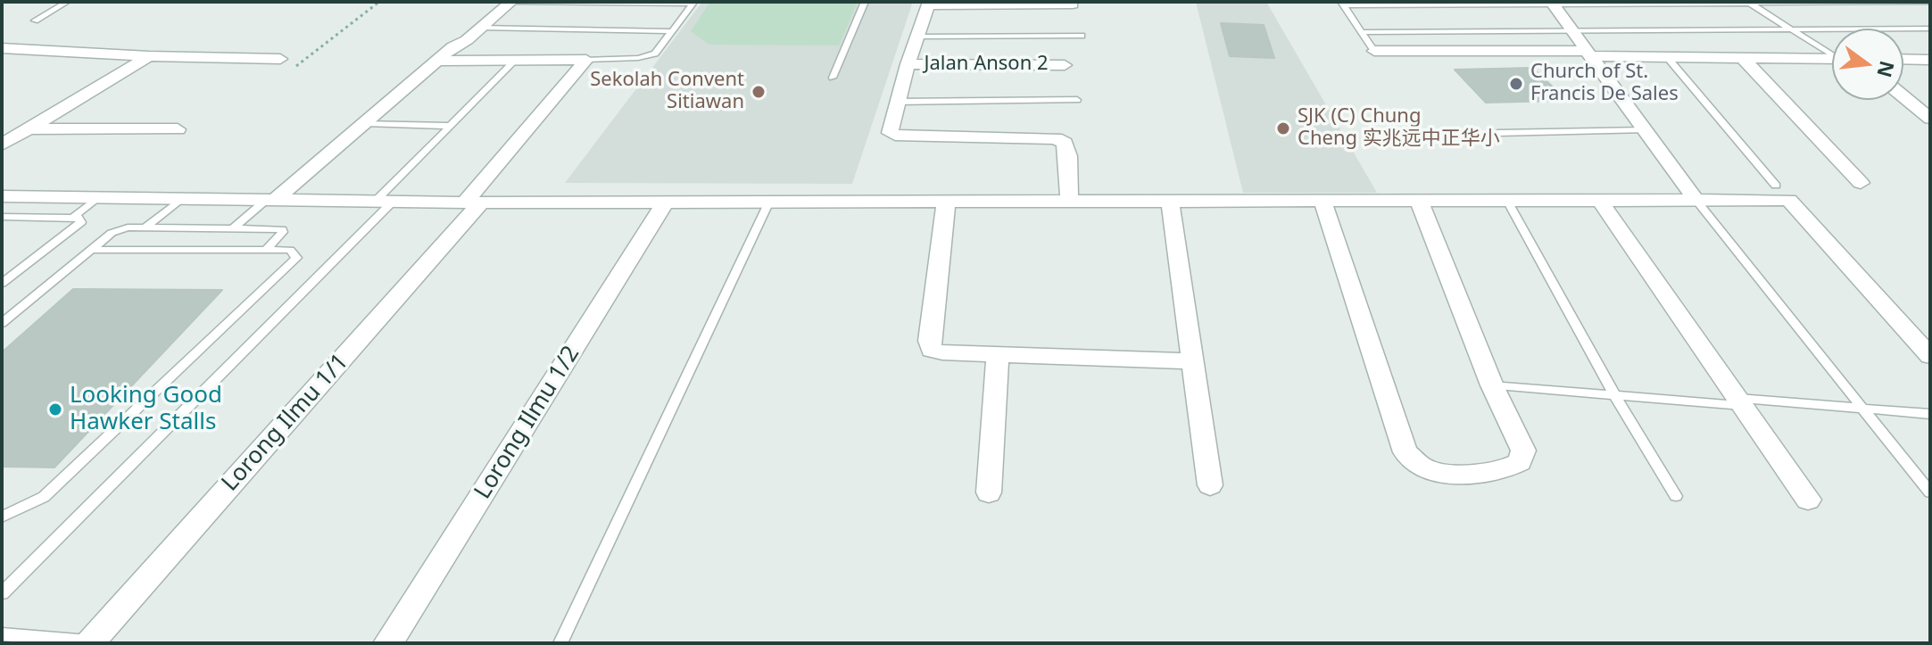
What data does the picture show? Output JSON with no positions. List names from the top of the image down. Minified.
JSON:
{"streets":{"street":["Jalan Anson 2","Lorong Ilmu 1/1","Lorong Ilmu 1/2"]},"places":["Church of St. Francis De Sales","Sekolah Convent Sitiawan","SJK (C) Chung Cheng 实兆远中正华小","Looking Good Hawker Stalls"],"north":"right"}
